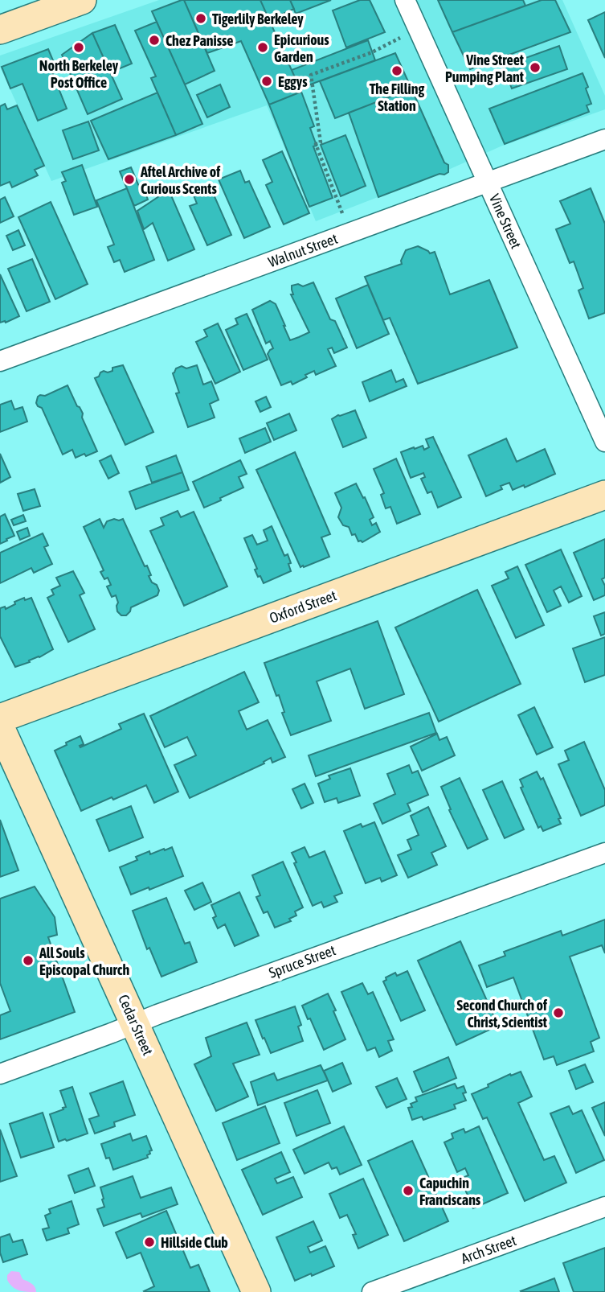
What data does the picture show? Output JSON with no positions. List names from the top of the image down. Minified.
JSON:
{"streets":{"street":["Vine Street","Walnut Street","Oxford Street","Spruce Street","Cedar Street","Arch Street"]},"crossings":[["Vine Street","Walnut Street"],["Spruce Street","Cedar Street"]],"places":["Tigerlily Berkeley","Chez Panisse","North Berkeley Post Office","Epicurious Garden","Vine Street Pumping Plant","The Filling Station","Eggys","Aftel Archive of Curious Scents","All Souls Episcopal Church","Second Church of Christ, Scientist","Capuchin Franciscans","Hillside Club"]}
